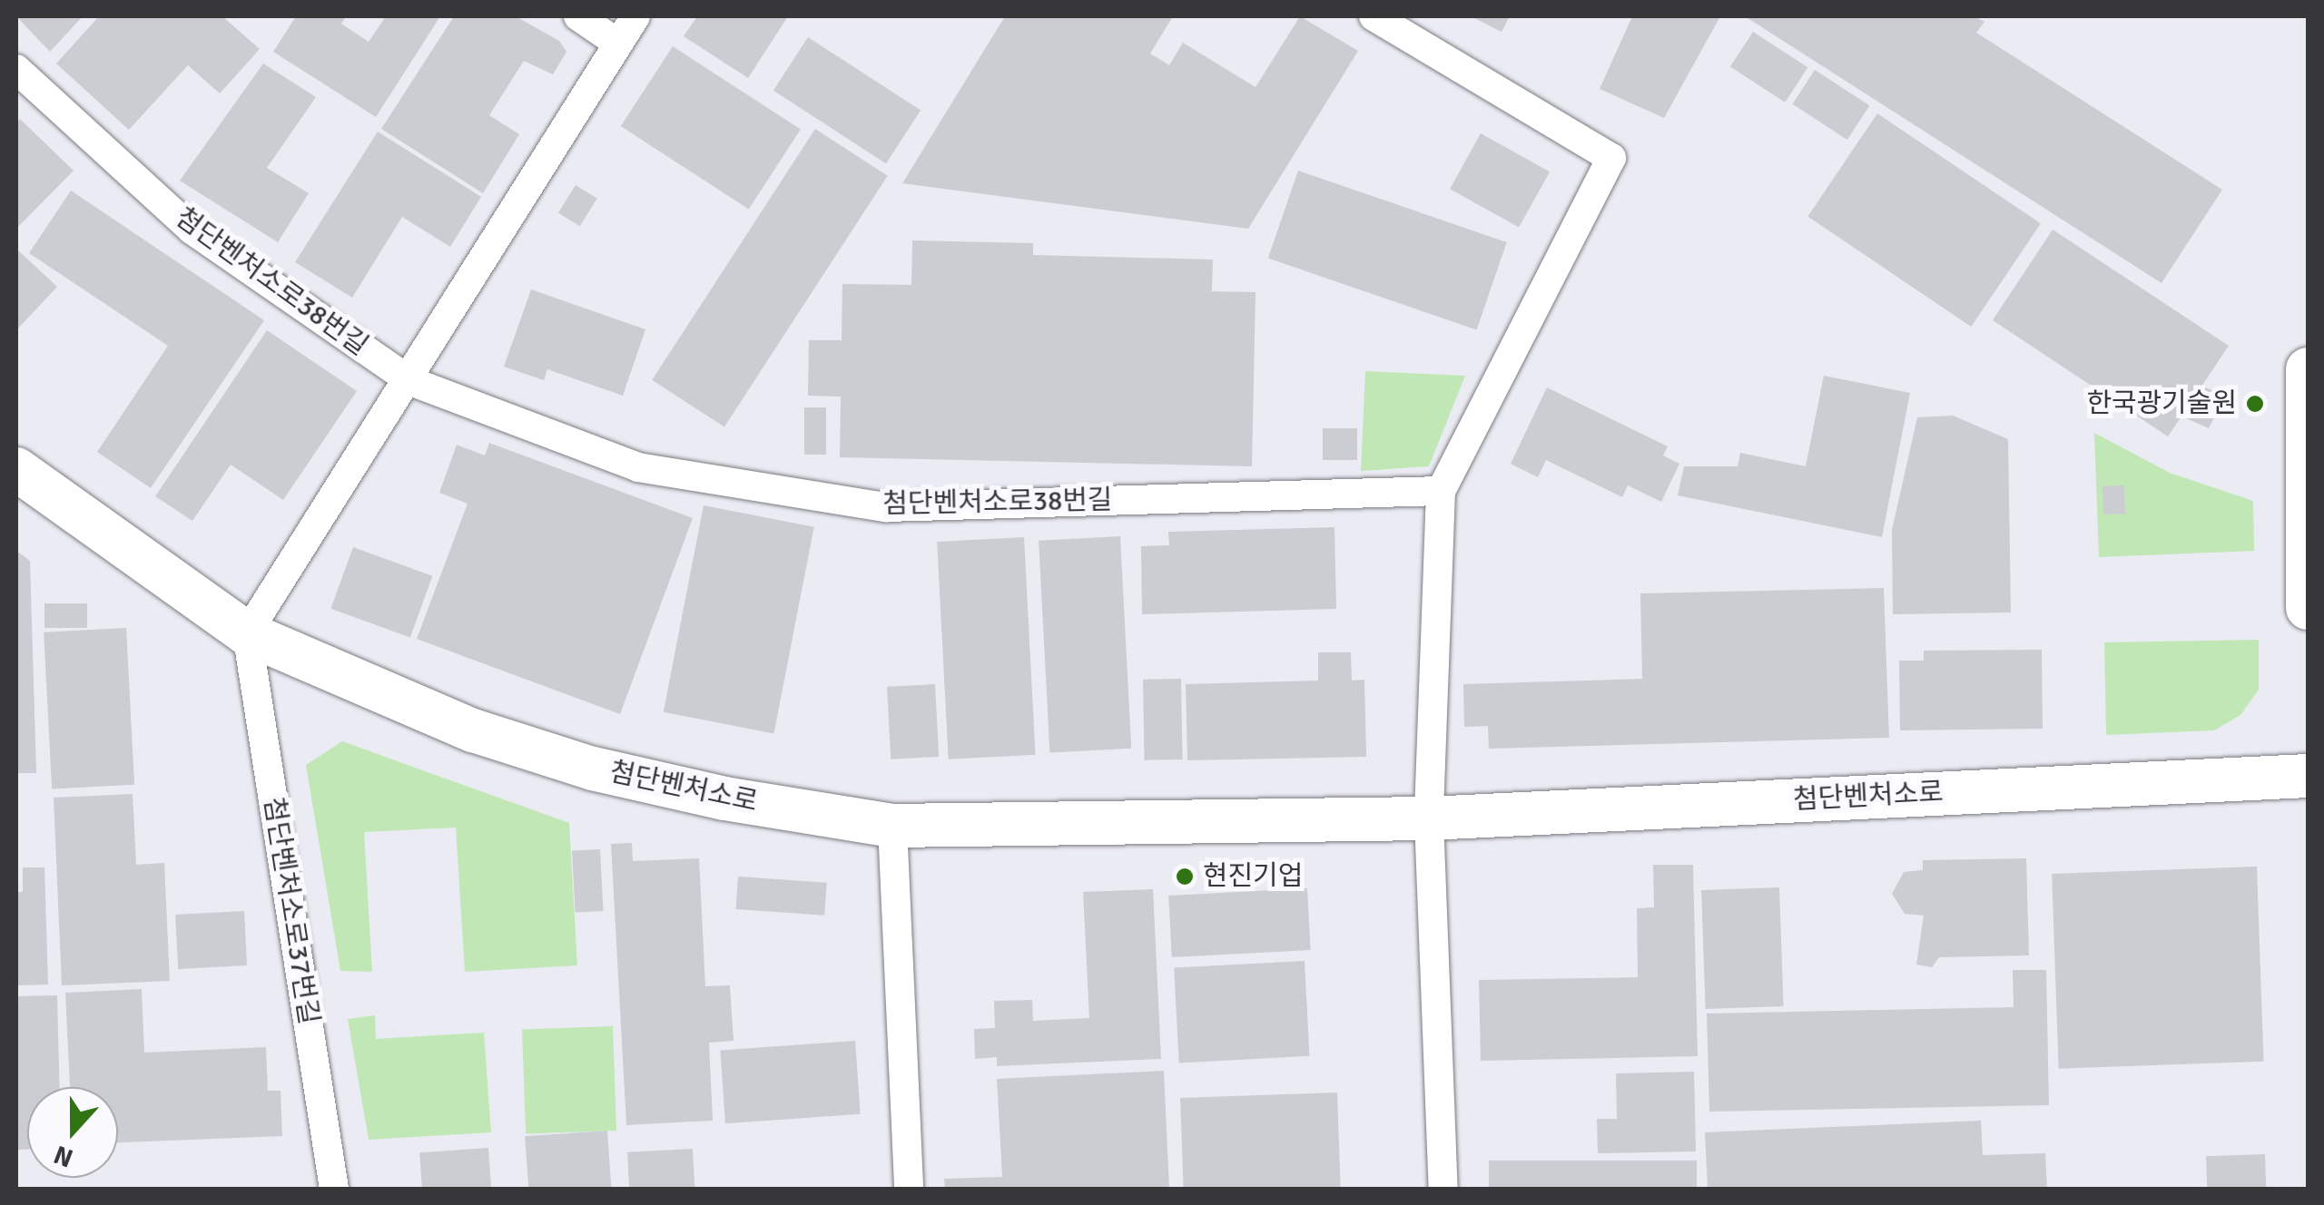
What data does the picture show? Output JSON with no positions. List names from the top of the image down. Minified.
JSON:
{"streets":{"street":["첨단벤처소로38번길","첨단벤처소로","첨단벤처소로37번길"]},"crossings":[["첨단벤처소로","첨단벤처소로37번길"]],"places":["한국광기술원","현진기업"],"north":"bottom"}
